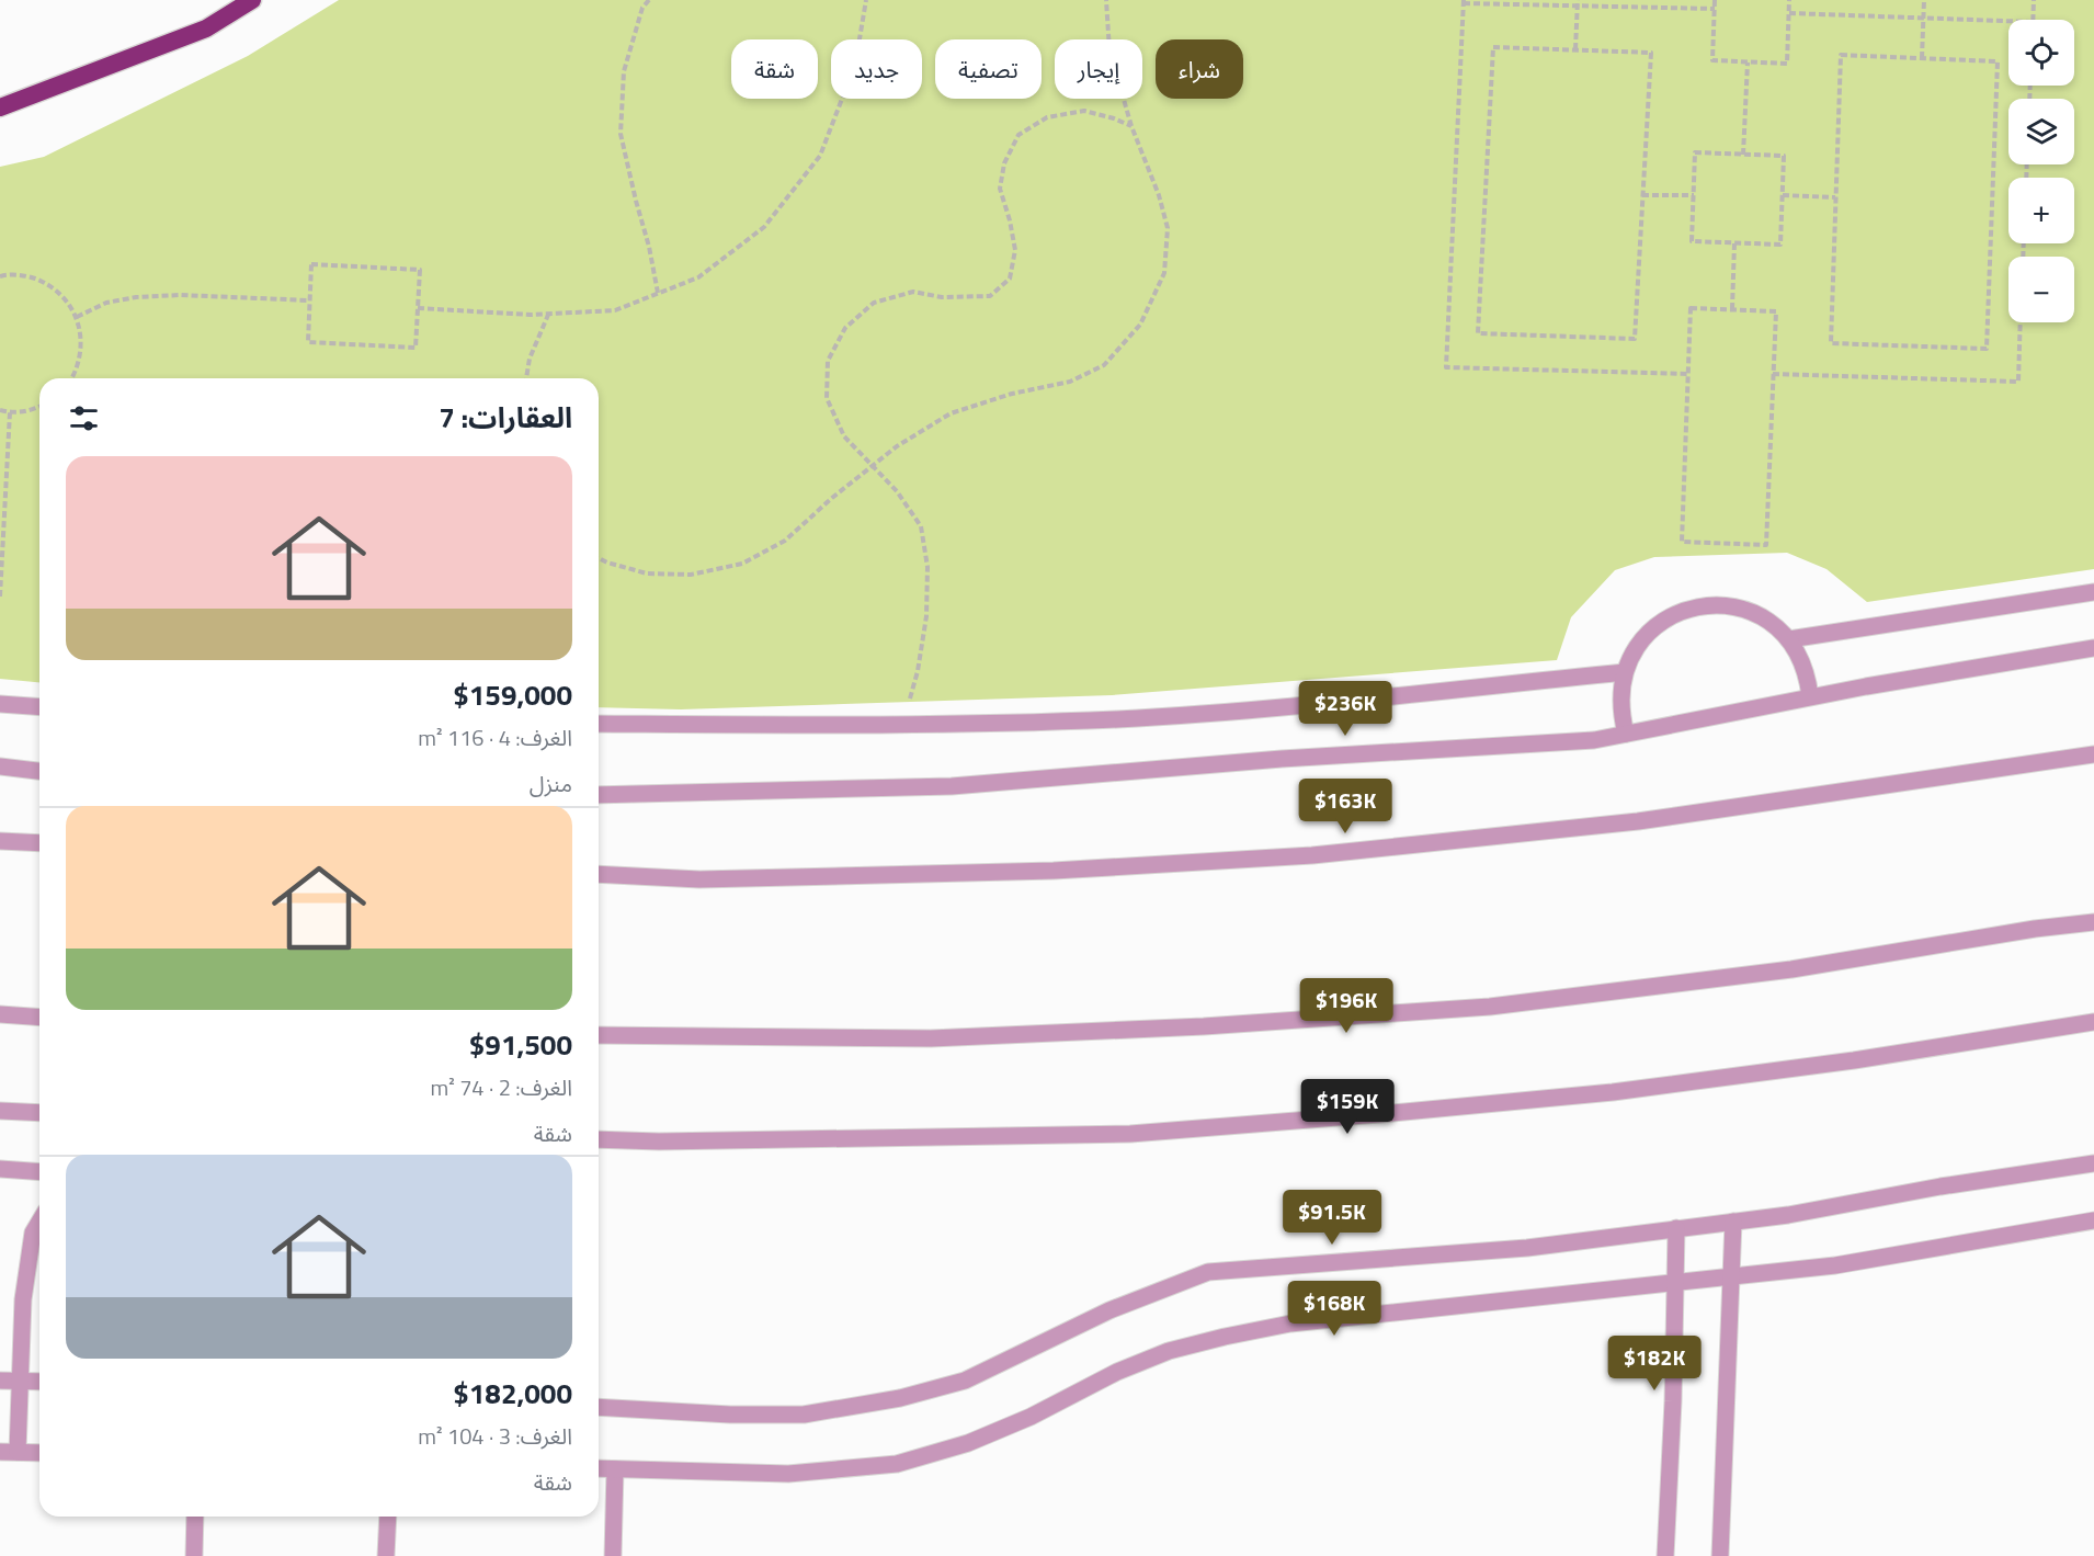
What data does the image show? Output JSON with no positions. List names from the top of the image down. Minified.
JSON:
{"page":{"map_buttons":["+","−"],"chip":["شراء","إيجار","تصفية","جديد","شقة"],"heading":"العقارات: 7","list":[{"name":"$159,000","note":"الغرف: 4 · 116 m² · منزل"},{"name":"$91,500","note":"الغرف: 2 · 74 m² · شقة"},{"name":"$182,000","note":"الغرف: 3 · 104 m² · شقة"}],"price":["$236K","$163K","$196K","$159K","$91.5K","$168K","$182K"]}}
